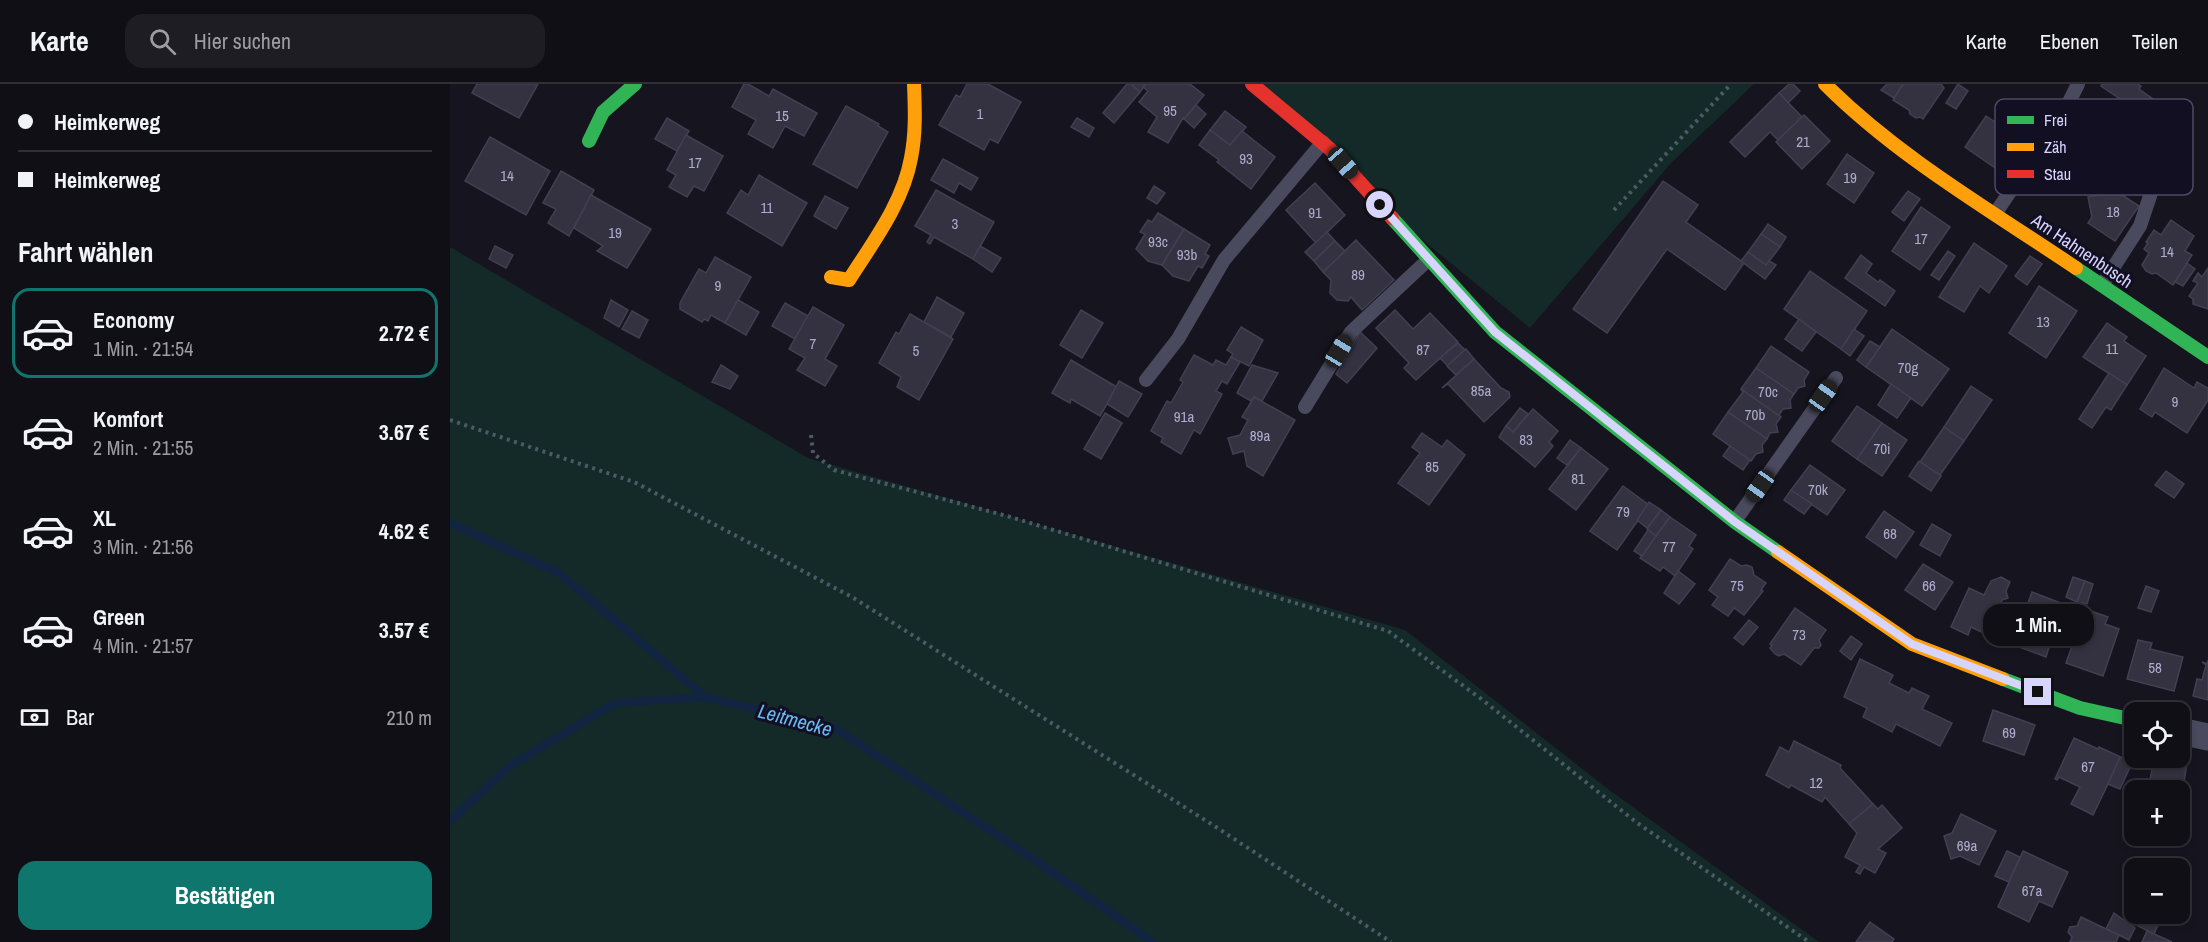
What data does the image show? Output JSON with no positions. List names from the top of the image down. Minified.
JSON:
{"streets":{"street":["Am Hahnenbusch"]},"water":["Leitmecke"],"house_numbers":["95","1","15","21","93","17","14","19","11","18","91","3","19","17","93c","14","93b","89","9","13","7","11","87","5","70g","85a","70c","9","70b","91a","89a","83","70i","85","81","70k","79","68","77","75","66","73","58","69","67","12","69a","67a"],"legend":["Frei","Zäh","Stau"],"page":{"header":"Karte","search":"Hier suchen","nav":["Karte","Ebenen","Teilen"],"banner":["Heimkerweg","Heimkerweg"],"heading":"Fahrt wählen","list":[{"name":"Economy","note":"1 Min. · 21:54","value":"2.72 €"},{"name":"Komfort","note":"2 Min. · 21:55","value":"3.67 €"},{"name":"XL","note":"3 Min. · 21:56","value":"4.62 €"},{"name":"Green","note":"4 Min. · 21:57","value":"3.57 €"}],"bubble":"1 Min.","pay":["Bar","210 m"],"map_buttons":["+","−"],"buttons":"Bestätigen"}}
